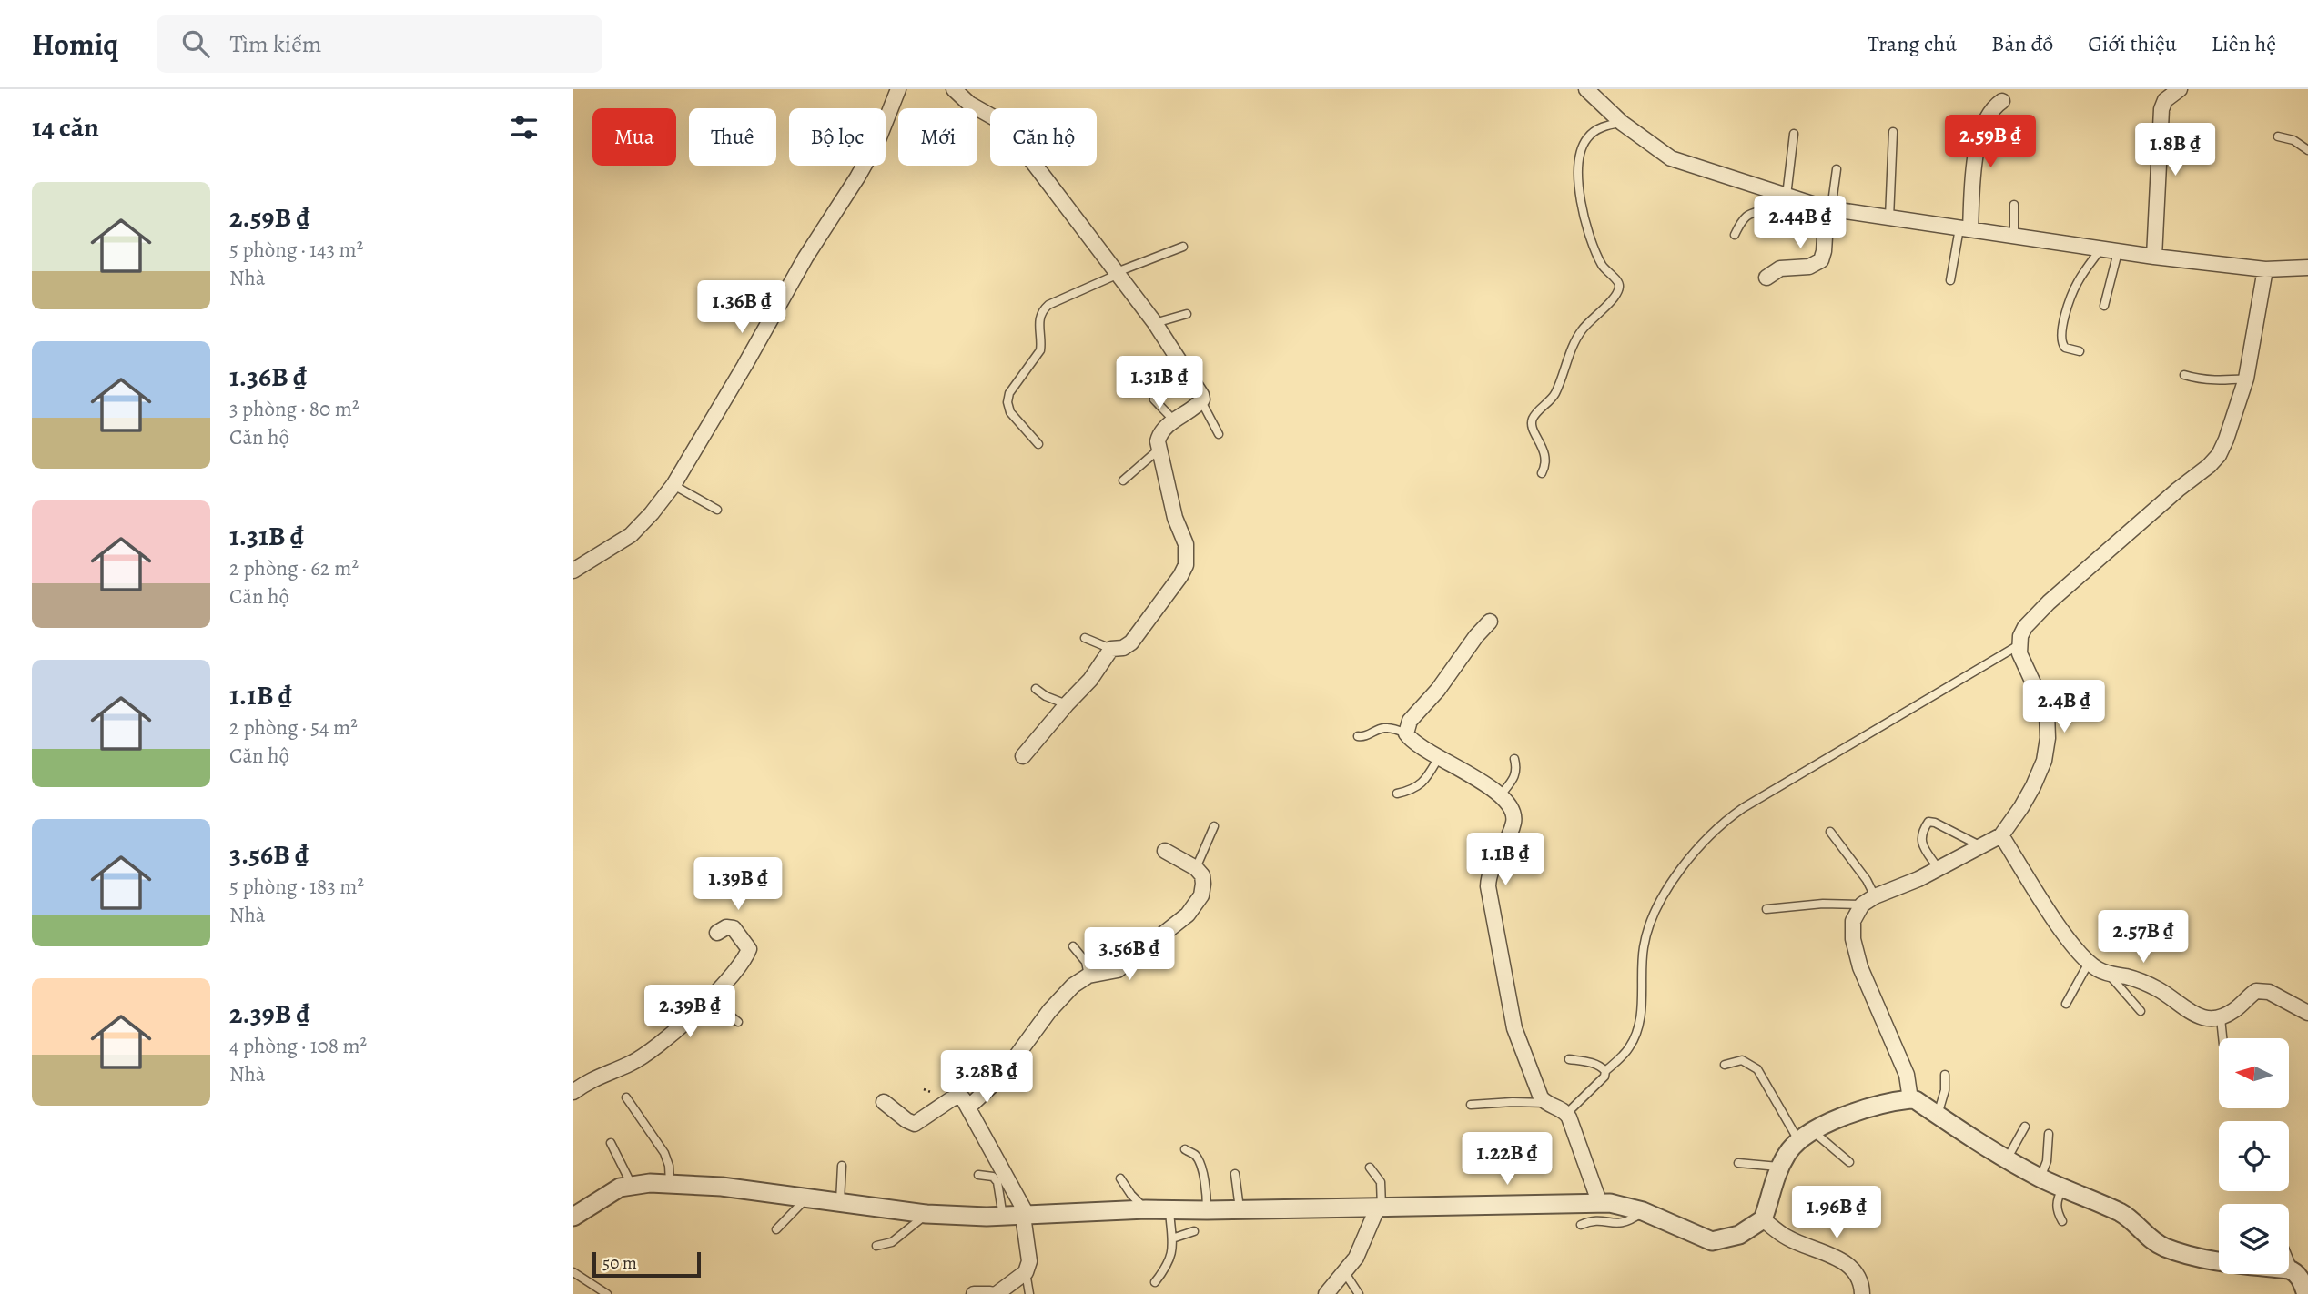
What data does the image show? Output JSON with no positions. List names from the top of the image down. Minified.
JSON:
{"scale_bar":"50 m","north":"left","page":{"header":"Homiq","search":"Tìm kiếm","nav":["Trang chủ","Bản đồ","Giới thiệu","Liên hệ"],"heading":"14 căn","chip":["Mua","Thuê","Bộ lọc","Mới","Căn hộ"],"price":["2.59B ₫","1.8B ₫","2.44B ₫","1.36B ₫","1.31B ₫","2.4B ₫","1.1B ₫","1.39B ₫","2.57B ₫","3.56B ₫","2.39B ₫","3.28B ₫","1.22B ₫","1.96B ₫"],"list":[{"name":"2.59B ₫","note":"5 phòng · 143 m² · Nhà"},{"name":"1.36B ₫","note":"3 phòng · 80 m² · Căn hộ"},{"name":"1.31B ₫","note":"2 phòng · 62 m² · Căn hộ"},{"name":"1.1B ₫","note":"2 phòng · 54 m² · Căn hộ"},{"name":"3.56B ₫","note":"5 phòng · 183 m² · Nhà"},{"name":"2.39B ₫","note":"4 phòng · 108 m² · Nhà"}],"scale":"50 m"}}
